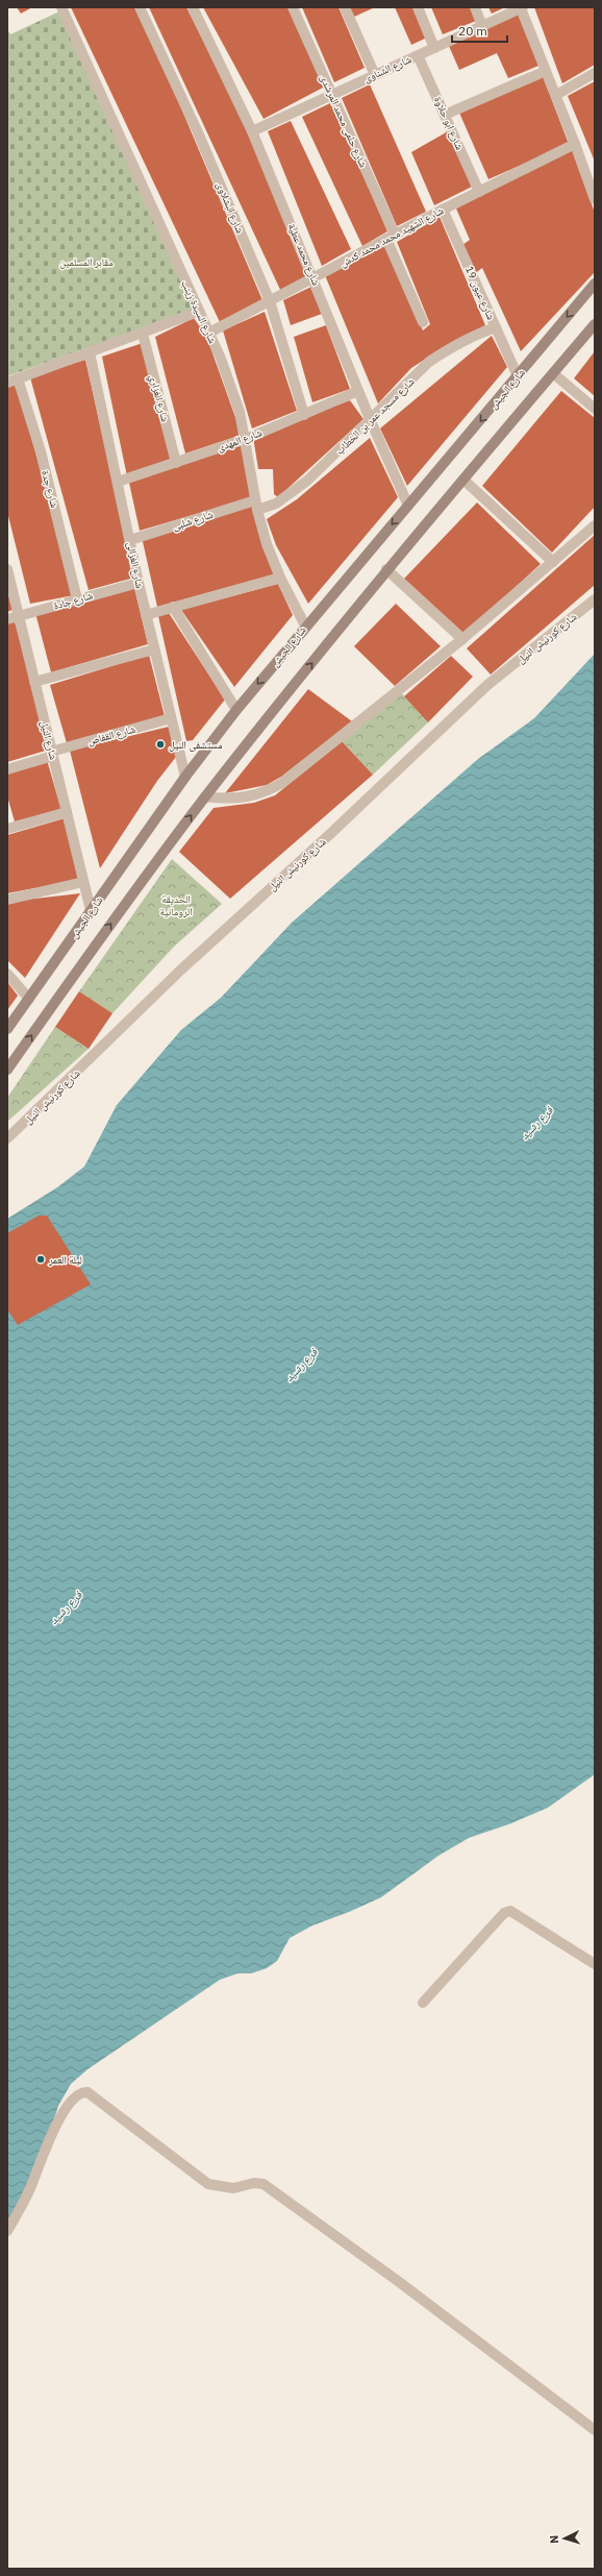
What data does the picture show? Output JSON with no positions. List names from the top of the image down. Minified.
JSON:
{"streets":{"main road":["شارع الجيش"],"street":["شارع الشناوى","شارع حلمى محمد المرشدى","شارع ابو حلاوة","شارع البشلاوى","شارع الشهيد محمد محمد كدش","شارع محمد عطية","شارع عيون 19","شارع السيدة زينب","شارع الغزاري","شارع مسجد عمر بن الخطاب","شارع المهدى","شارع جدة","شارع شلبى","شارع الغزالى","شارع جادة","شارع كورنيش النيل","شارع القفاص","شارع النيل"]},"crossings":[["شارع الشناوى","شارع حلمى محمد المرشدى"],["شارع الشناوى","شارع ابو حلاوة"],["شارع الشناوى","شارع محمد عطية"],["شارع حلمى محمد المرشدى","شارع الشهيد محمد محمد كدش"],["شارع ابو حلاوة","شارع الشهيد محمد محمد كدش"],["شارع البشلاوى","شارع الشهيد محمد محمد كدش"],["شارع البشلاوى","شارع المهدى"],["شارع الشهيد محمد محمد كدش","شارع محمد عطية"],["شارع الشهيد محمد محمد كدش","شارع عيون 19"],["شارع الشهيد محمد محمد كدش","شارع السيدة زينب"],["شارع محمد عطية","شارع الجيش"],["شارع محمد عطية","شارع مسجد عمر بن الخطاب"],["شارع محمد عطية","شارع المهدى"],["شارع عيون 19","شارع الجيش"],["شارع عيون 19","شارع مسجد عمر بن الخطاب"],["شارع السيدة زينب","شارع الجيش"],["شارع السيدة زينب","شارع مسجد عمر بن الخطاب"],["شارع السيدة زينب","شارع المهدى"],["شارع السيدة زينب","شارع شلبى"],["شارع الجيش","شارع الغزالى"],["شارع الجيش","شارع النيل"],["شارع الغزاري","شارع المهدى"],["شارع مسجد عمر بن الخطاب","شارع شلبى"],["شارع المهدى","شارع الغزالى"],["شارع جدة","شارع جادة"],["شارع شلبى","شارع الغزالى"],["شارع الغزالى","شارع جادة"],["شارع الغزالى","شارع القفاص"],["شارع جادة","شارع النيل"],["شارع القفاص","شارع النيل"]],"water":["فرع رشيد"],"parks":["مقابر المسلمين","الحديقة الرومانية"],"places":["مستشفى النيل","ليلة العمر"],"scale_bar":"20 m","north":"left"}
